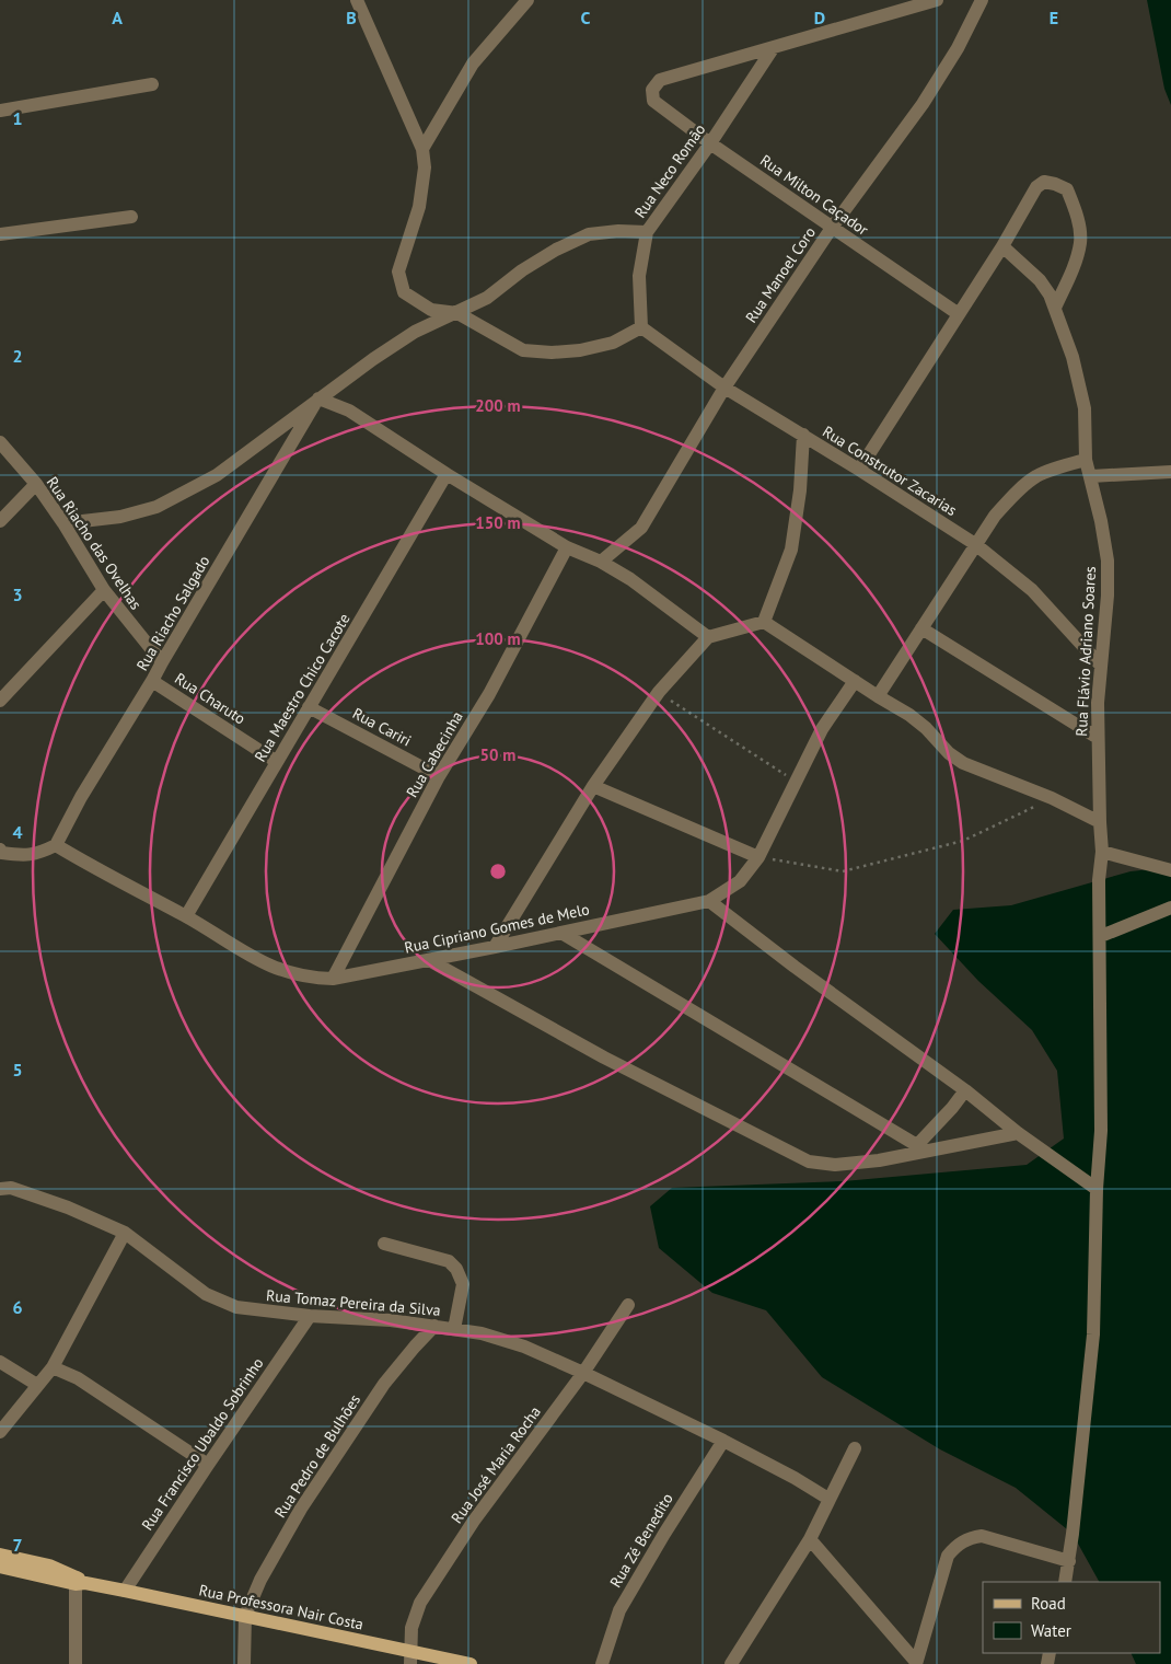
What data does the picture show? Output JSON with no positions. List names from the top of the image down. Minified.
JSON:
{"streets":{"main road":["Rua Professora Nair Costa"],"street":["Rua Neco Romão","Rua Milton Caçador","Rua Manoel Coro","Rua Construtor Zacarias","Rua Riacho das Ovelhas","Rua Riacho Salgado","Rua Flávio Adriano Soares","Rua Maestro Chico Cacote","Rua Charuto","Rua Cariri","Rua Cabecinha","Rua Cipriano Gomes de Melo","Rua Tomaz Pereira da Silva","Rua Francisco Ubaldo Sobrinho","Rua Pedro de Bulhões","Rua José Maria Rocha","Rua Zé Benedito"]},"crossings":[["Rua Neco Romão","Rua Milton Caçador"],["Rua Neco Romão","Rua Construtor Zacarias"],["Rua Milton Caçador","Rua Manoel Coro"],["Rua Manoel Coro","Rua Construtor Zacarias"],["Rua Construtor Zacarias","Rua Flávio Adriano Soares"],["Rua Riacho das Ovelhas","Rua Riacho Salgado"],["Rua Riacho Salgado","Rua Charuto"],["Rua Riacho Salgado","Rua Cipriano Gomes de Melo"],["Rua Maestro Chico Cacote","Rua Charuto"],["Rua Maestro Chico Cacote","Rua Cariri"],["Rua Maestro Chico Cacote","Rua Cipriano Gomes de Melo"],["Rua Cariri","Rua Cabecinha"],["Rua Cabecinha","Rua Cipriano Gomes de Melo"],["Rua Tomaz Pereira da Silva","Rua Francisco Ubaldo Sobrinho"],["Rua Tomaz Pereira da Silva","Rua Pedro de Bulhões"],["Rua Tomaz Pereira da Silva","Rua José Maria Rocha"],["Rua Tomaz Pereira da Silva","Rua Zé Benedito"],["Rua Francisco Ubaldo Sobrinho","Rua Professora Nair Costa"],["Rua Pedro de Bulhões","Rua Professora Nair Costa"],["Rua José Maria Rocha","Rua Professora Nair Costa"]],"legend":["Road","Water"],"grid":{"columns":["A","B","C","D","E"],"rows":["1","2","3","4","5","6","7"]},"rings":["200 m","150 m","100 m","50 m"]}
